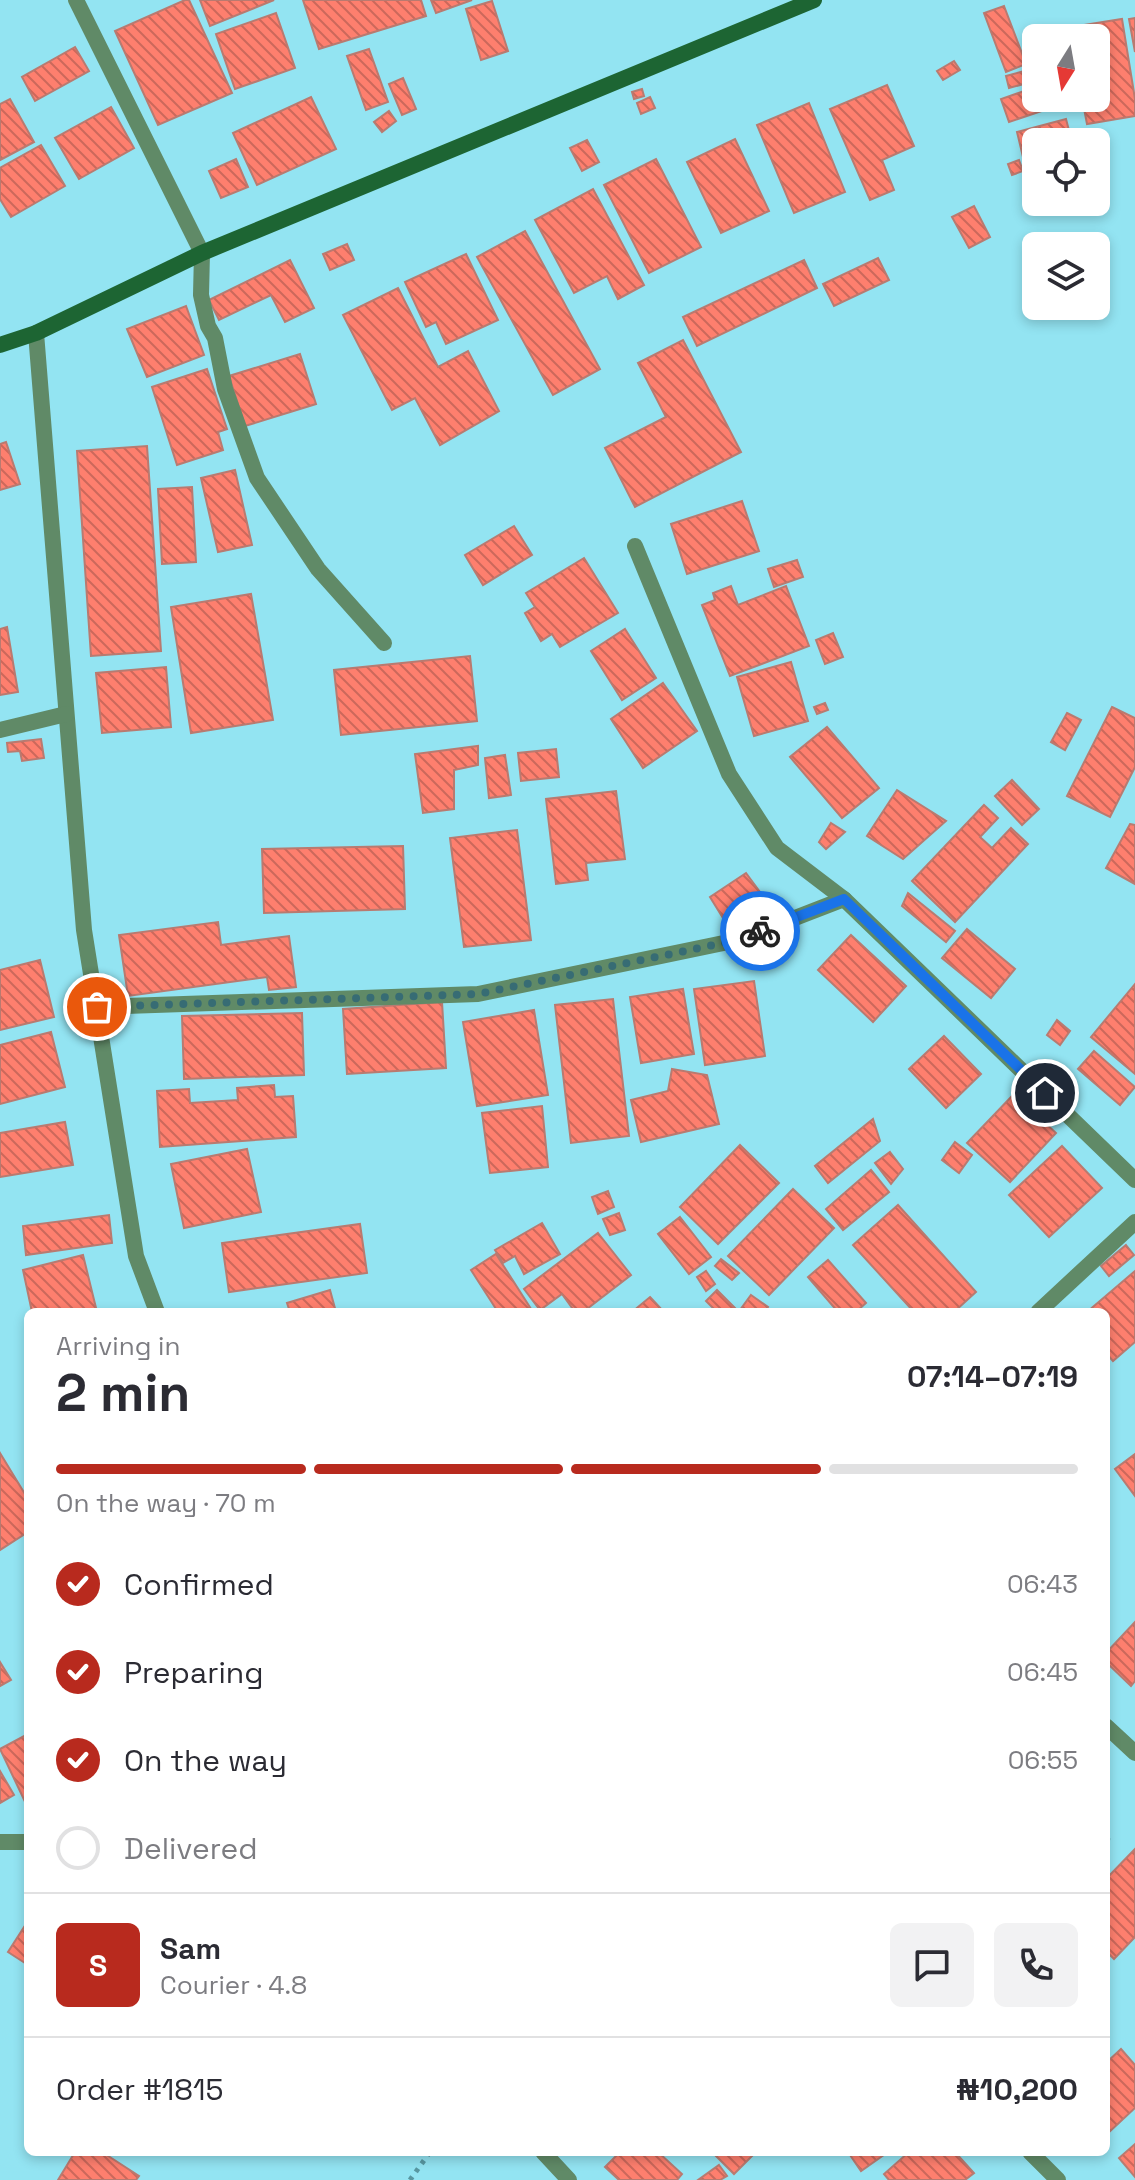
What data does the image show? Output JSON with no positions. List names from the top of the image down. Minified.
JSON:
{"north":"bottom","page":{"heading":["2 min","Arriving in","07:14–07:19"],"panel":["Sam","Courier · 4.8","Order #1815","₦10,200"],"bar":"On the way · 70 m","list":[["Confirmed","06:43"],["Preparing","06:45"],["On the way","06:55"],"Delivered"],"round":"S"}}
